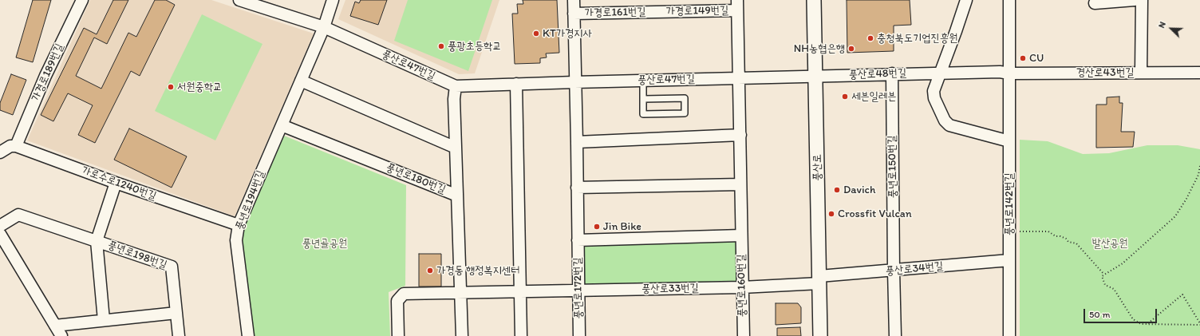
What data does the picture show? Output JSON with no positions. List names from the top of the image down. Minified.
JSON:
{"streets":{"street":["가경로149번길","가경로161번길","풍산로47번길","가경로189번길","경산로43번길","풍산로48번길","풍년로150번길","풍산로","풍년로180번길","가로수로1240번길","풍년로194번길","풍년로142번길","풍년로198번길","풍산로34번길","풍년로160번길","풍년로172번길","풍산로33번길"]},"crossings":[["가경로149번길","가경로161번길"],["가경로149번길","풍산로47번길"],["가경로149번길","풍년로160번길"],["가경로161번길","풍산로47번길"],["가경로161번길","풍년로172번길"],["풍산로47번길","풍산로48번길"],["풍산로47번길","풍산로"],["풍산로47번길","풍년로180번길"],["풍산로47번길","풍년로194번길"],["풍산로47번길","풍년로160번길"],["풍산로47번길","풍년로172번길"],["가경로189번길","가로수로1240번길"],["경산로43번길","풍산로48번길"],["경산로43번길","풍년로142번길"],["풍산로48번길","풍년로150번길"],["풍산로48번길","풍산로"],["풍산로48번길","풍년로142번길"],["풍년로150번길","풍산로34번길"],["풍산로","풍산로34번길"],["풍산로","풍산로33번길"],["풍년로180번길","풍년로194번길"],["풍년로180번길","풍산로33번길"],["가로수로1240번길","풍년로194번길"],["가로수로1240번길","풍년로198번길"],["풍년로142번길","풍산로34번길"],["풍산로34번길","풍산로33번길"],["풍년로160번길","풍산로33번길"],["풍년로172번길","풍산로33번길"]],"parks":["풍년골공원","발산공원"],"places":["KT가경지사","충청북도기업진흥원","풍광초등학교","NH농협은행","CU","서원중학교","세븐일레븐","Davich","Crossfit Vulcan","Jin Bike","가경동 행정복지센터"],"scale_bar":"50 m","north":"top left"}
